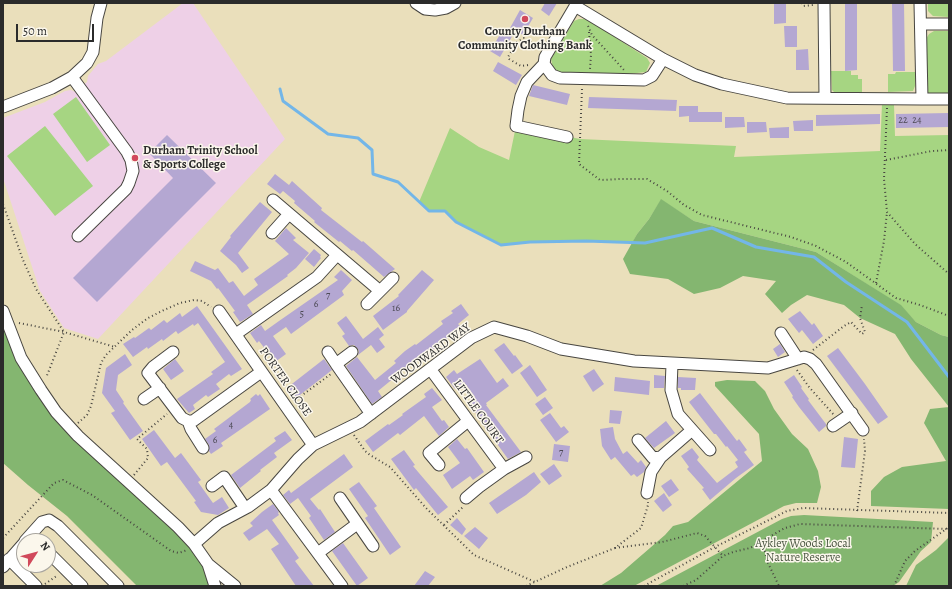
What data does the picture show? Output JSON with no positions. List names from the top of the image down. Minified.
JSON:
{"streets":{"street":["WOODWARD WAY","PORTER CLOSE","LITTLE COURT"]},"crossings":[["WOODWARD WAY","PORTER CLOSE"],["WOODWARD WAY","LITTLE COURT"]],"parks":["Aykley Woods Local Nature Reserve"],"places":["County Durham Community Clothing Bank","Durham Trinity School & Sports College"],"house_numbers":["22","24","7","6","16","5","4","6","7"],"scale_bar":"50 m","north":"top right"}
